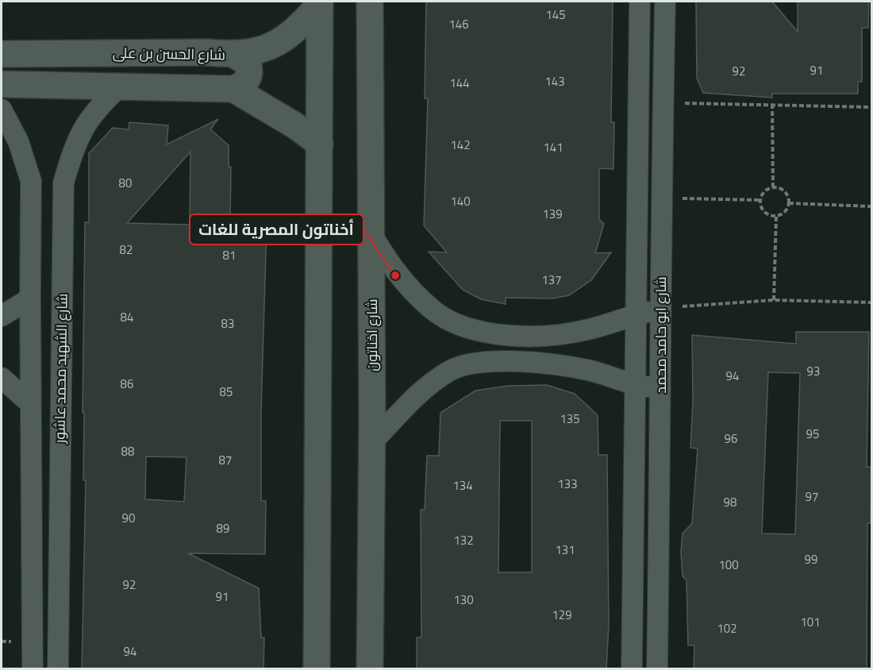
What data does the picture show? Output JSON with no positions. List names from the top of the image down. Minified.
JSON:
{"streets":{"main road":["شارع الحسن بن على","شارع اخناتون"],"street":["شارع ابو حامد محمد","شارع الشهيد محمد عاشور"]},"places":["أخناتون المصرية للغات"],"house_numbers":["145","146","91","92","143","144","142","141","80","140","139","82","81","137","84","83","93","94","86","85","135","95","96","88","87","133","134","97","98","90","89","132","131","99","100","92","91","130","129","101","102","94"]}
